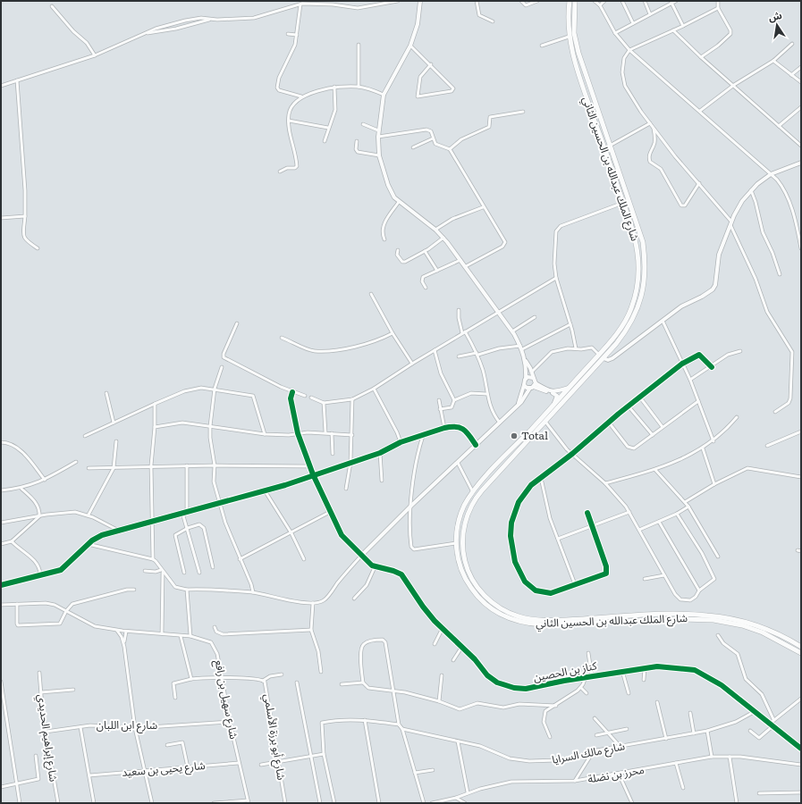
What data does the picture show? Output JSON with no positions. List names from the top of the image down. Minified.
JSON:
{"streets":{"highway":["شارع الملك عبدالله بن الحسين الثاني"],"street":["كناز بن الحصين","شارع سهيل بن رافع","شارع ابن اللبان","شارع أبو برزة الأسلمي","شارع إبراهيم الحديدي","شارع مالك السرايا","شارع يحيى بن سعيد","محرز بن نضلة"]},"crossings":[["كناز بن الحصين","شارع مالك السرايا"],["شارع سهيل بن رافع","شارع ابن اللبان"],["شارع سهيل بن رافع","شارع أبو برزة الأسلمي"],["شارع سهيل بن رافع","شارع يحيى بن سعيد"],["شارع ابن اللبان","شارع إبراهيم الحديدي"]],"places":["Total"],"north":"top"}
